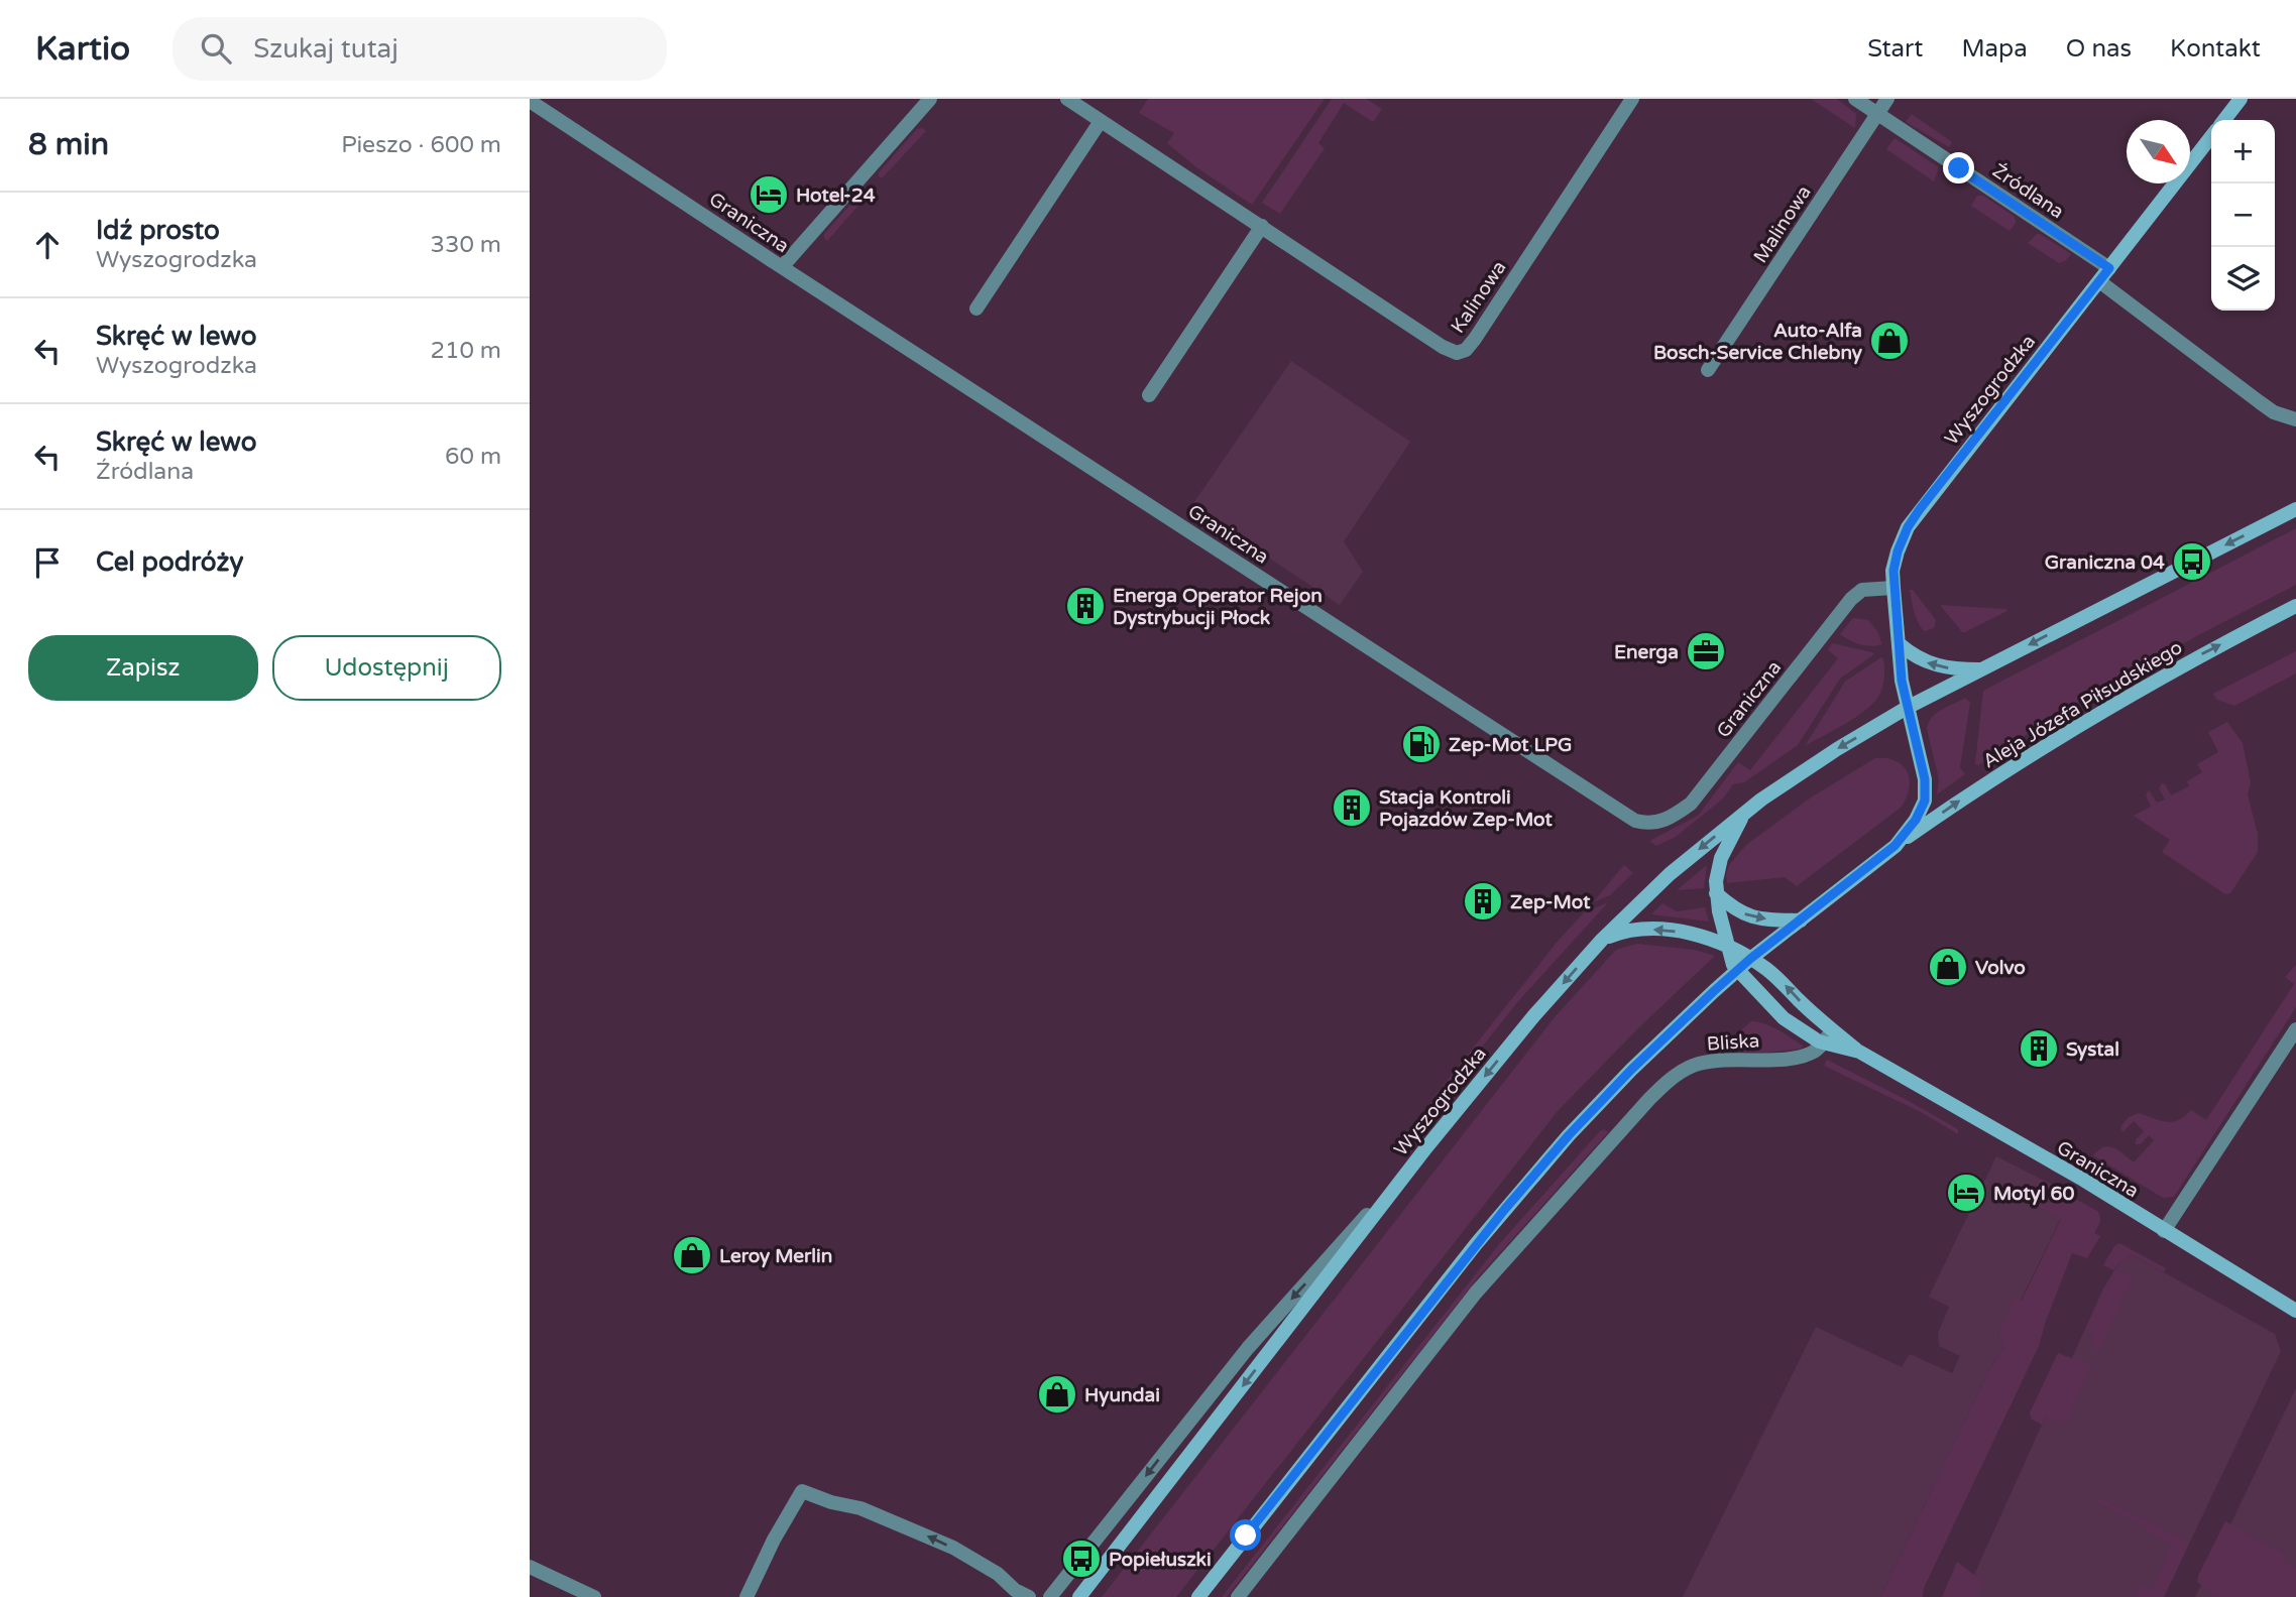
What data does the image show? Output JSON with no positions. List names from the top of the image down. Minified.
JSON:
{"streets":{"main road":["Graniczna","Wyszogrodzka","Aleja Józefa Piłsudskiego"],"street":["Źródlana","Malinowa","Kalinowa","Bliska"]},"crossings":[["Źródlana","Malinowa"],["Źródlana","Wyszogrodzka"],["Graniczna","Wyszogrodzka"],["Graniczna","Bliska"],["Wyszogrodzka","Aleja Józefa Piłsudskiego"]],"places":{"hotel":["Hotel-24","Motyl 60"],"shop":["Auto-Alfa Bosch-Service Chlebny","Volvo","Leroy Merlin","Hyundai"],"bus stop":["Graniczna 04","Popiełuszki"],"building":["Energa Operator Rejon Dystrybucji Płock","Stacja Kontroli Pojazdów Zep-Mot","Zep-Mot","Systal"],"office":["Energa"],"fuel station":["Zep-Mot LPG"]},"north":"bottom right","page":{"header":"Kartio","search":"Szukaj tutaj","nav":["Start","Mapa","O nas","Kontakt"],"heading":["8 min","Pieszo · 600 m"],"map_buttons":["+","−"],"list":[["Idź prosto","Wyszogrodzka","330 m"],["Skręć w lewo","Wyszogrodzka","210 m"],["Skręć w lewo","Źródlana","60 m"],"Cel podróży"],"buttons":["Zapisz","Udostępnij"]}}
